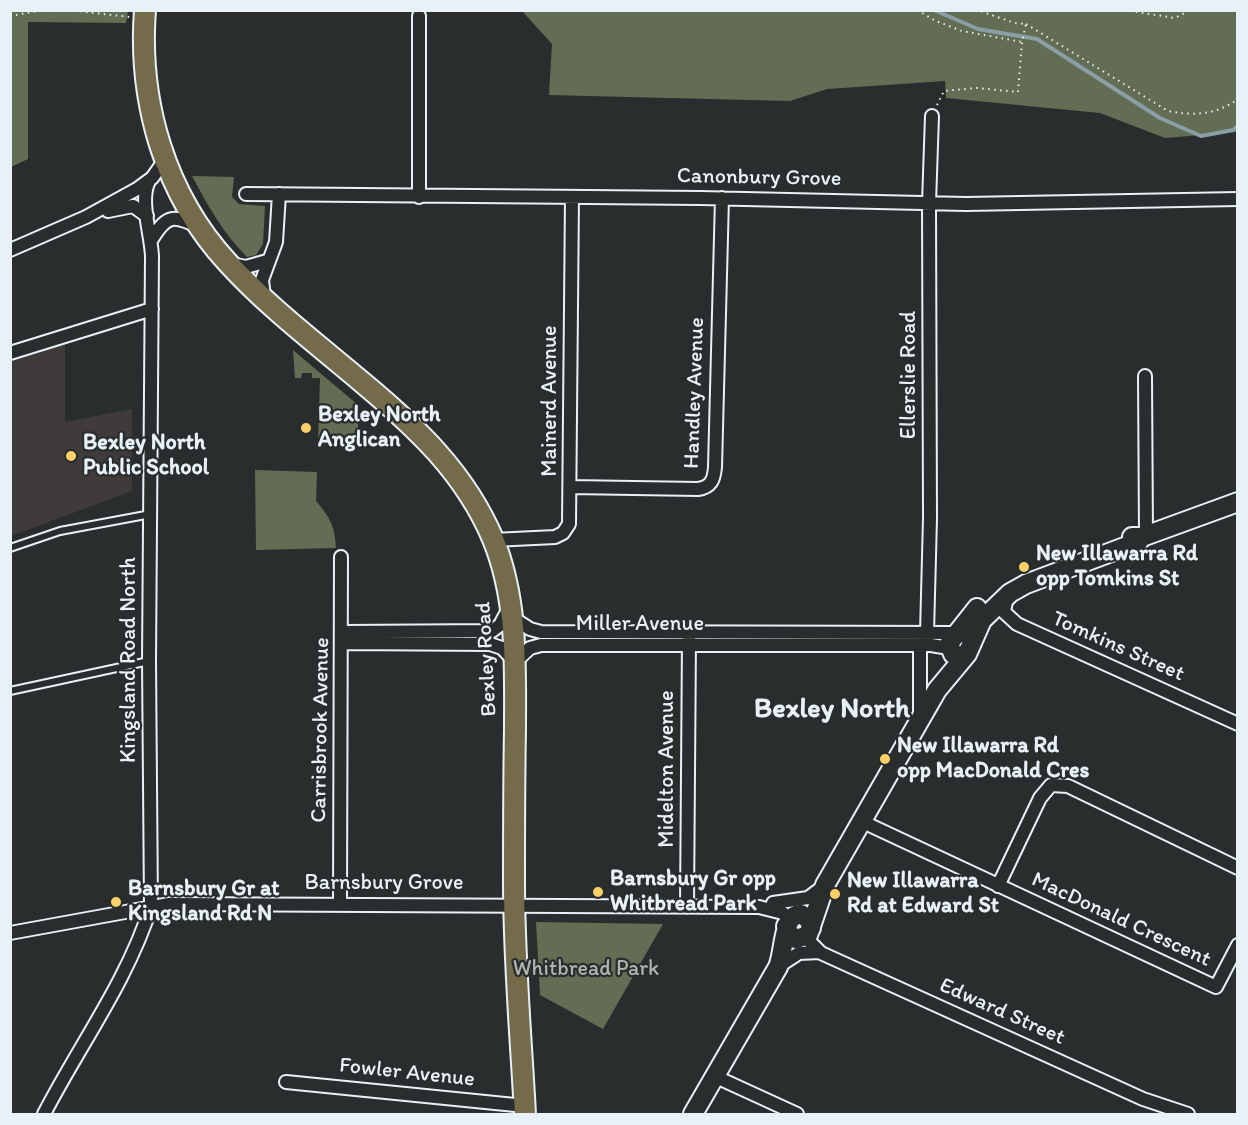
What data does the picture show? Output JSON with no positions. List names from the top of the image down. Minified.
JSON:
{"streets":{"main road":["Bexley Road"],"street":["Canonbury Grove","Ellerslie Road","Handley Avenue","Mainerd Avenue","Miller Avenue","Tomkins Street","Kingsland Road North","Carrisbrook Avenue","Midelton Avenue","Barnsbury Grove","MacDonald Crescent","Edward Street","Fowler Avenue"]},"crossings":[["Canonbury Grove","Ellerslie Road"],["Canonbury Grove","Handley Avenue"],["Canonbury Grove","Mainerd Avenue"],["Ellerslie Road","Miller Avenue"],["Handley Avenue","Mainerd Avenue"],["Mainerd Avenue","Bexley Road"],["Miller Avenue","Bexley Road"],["Miller Avenue","Midelton Avenue"],["Bexley Road","Barnsbury Grove"],["Bexley Road","Fowler Avenue"],["Kingsland Road North","Barnsbury Grove"],["Carrisbrook Avenue","Barnsbury Grove"],["Midelton Avenue","Barnsbury Grove"],["Barnsbury Grove","Edward Street"]],"districts":["Bexley North"],"parks":["Whitbread Park"],"places":["Bexley North Anglican","Bexley North Public School","New Illawarra Rd opp Tomkins St","New Illawarra Rd opp MacDonald Cres","Barnsbury Gr opp Whitbread Park","New Illawarra Rd at Edward St","Barnsbury Gr at Kingsland Rd N"]}
